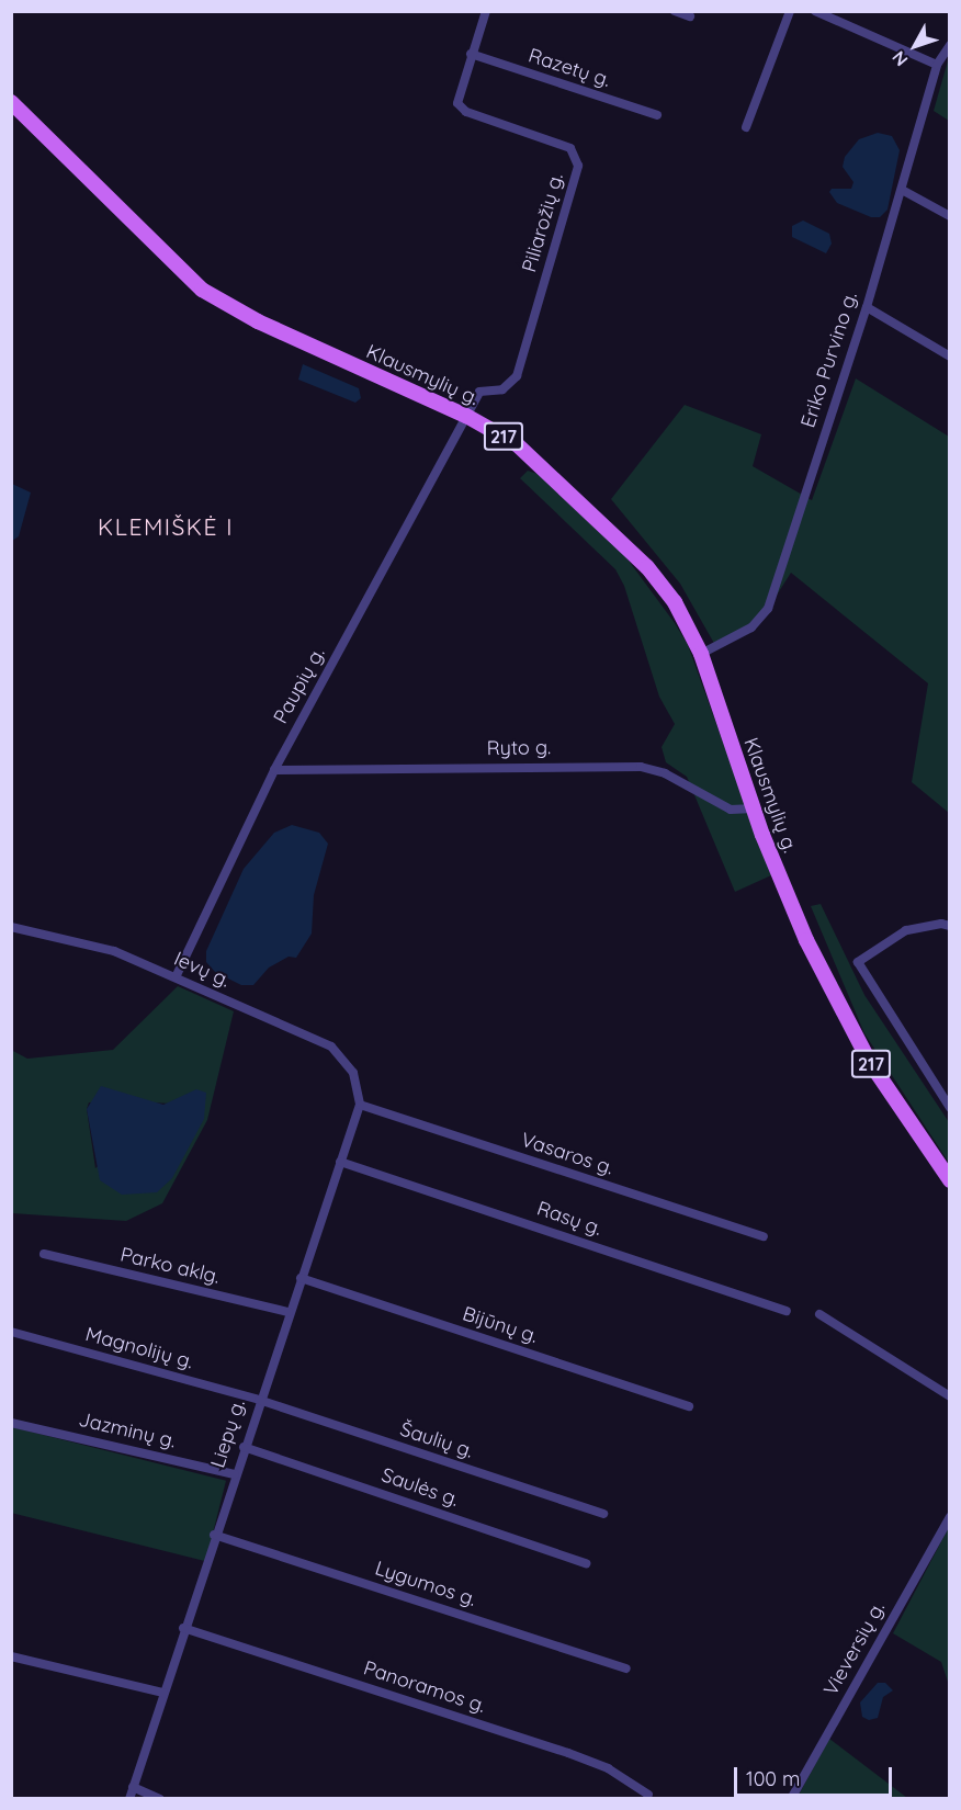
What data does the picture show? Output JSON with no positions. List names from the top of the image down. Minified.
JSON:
{"streets":{"main road":["Klausmylių g.","217"],"street":["Razetų g.","Piliarožių g.","Eriko Purvino g.","Paupių g.","Ryto g.","Ievų g.","Vasaros g.","Rasų g.","Parko aklg.","Bijūnų g.","Magnolijų g.","Jazminų g.","Liepų g.","Šaulių g.","Saulės g.","Lygumos g.","Vieversių g.","Panoramos g."]},"crossings":[["Razetų g.","Piliarožių g."],["Piliarožių g.","Klausmylių g."],["Piliarožių g.","Paupių g."],["Eriko Purvino g.","Klausmylių g."],["Klausmylių g.","Paupių g."],["Klausmylių g.","Ryto g."],["Paupių g.","Ryto g."],["Paupių g.","Ievų g."],["Ievų g.","Liepų g."],["Vasaros g.","Liepų g."],["Rasų g.","Liepų g."],["Parko aklg.","Liepų g."],["Bijūnų g.","Liepų g."],["Magnolijų g.","Liepų g."],["Magnolijų g.","Šaulių g."],["Jazminų g.","Liepų g."],["Liepų g.","Šaulių g."],["Liepų g.","Saulės g."],["Liepų g.","Lygumos g."],["Liepų g.","Panoramos g."]],"districts":["KLEMIŠKĖ I"],"scale_bar":"100 m","north":"bottom left"}
